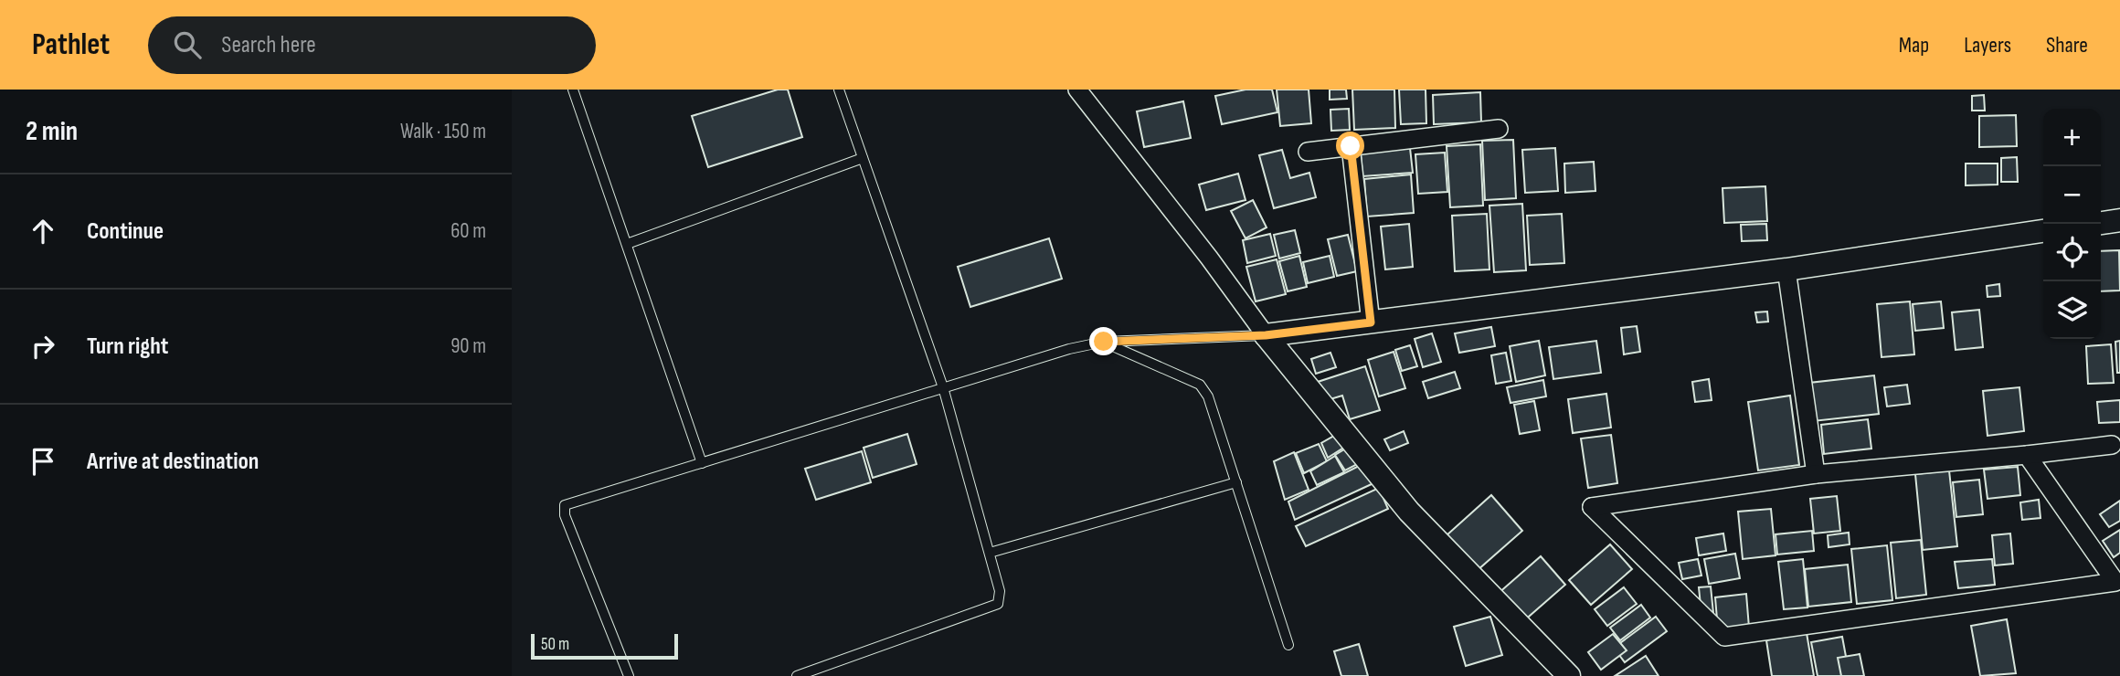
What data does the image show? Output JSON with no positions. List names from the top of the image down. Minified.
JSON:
{"scale_bar":"50 m","page":{"header":"Pathlet","search":"Search here","nav":["Map","Layers","Share"],"heading":["2 min","Walk · 150 m"],"map_buttons":["+","−"],"list":[["Continue","60 m"],["Turn right","90 m"],"Arrive at destination"],"scale":"50 m"}}
